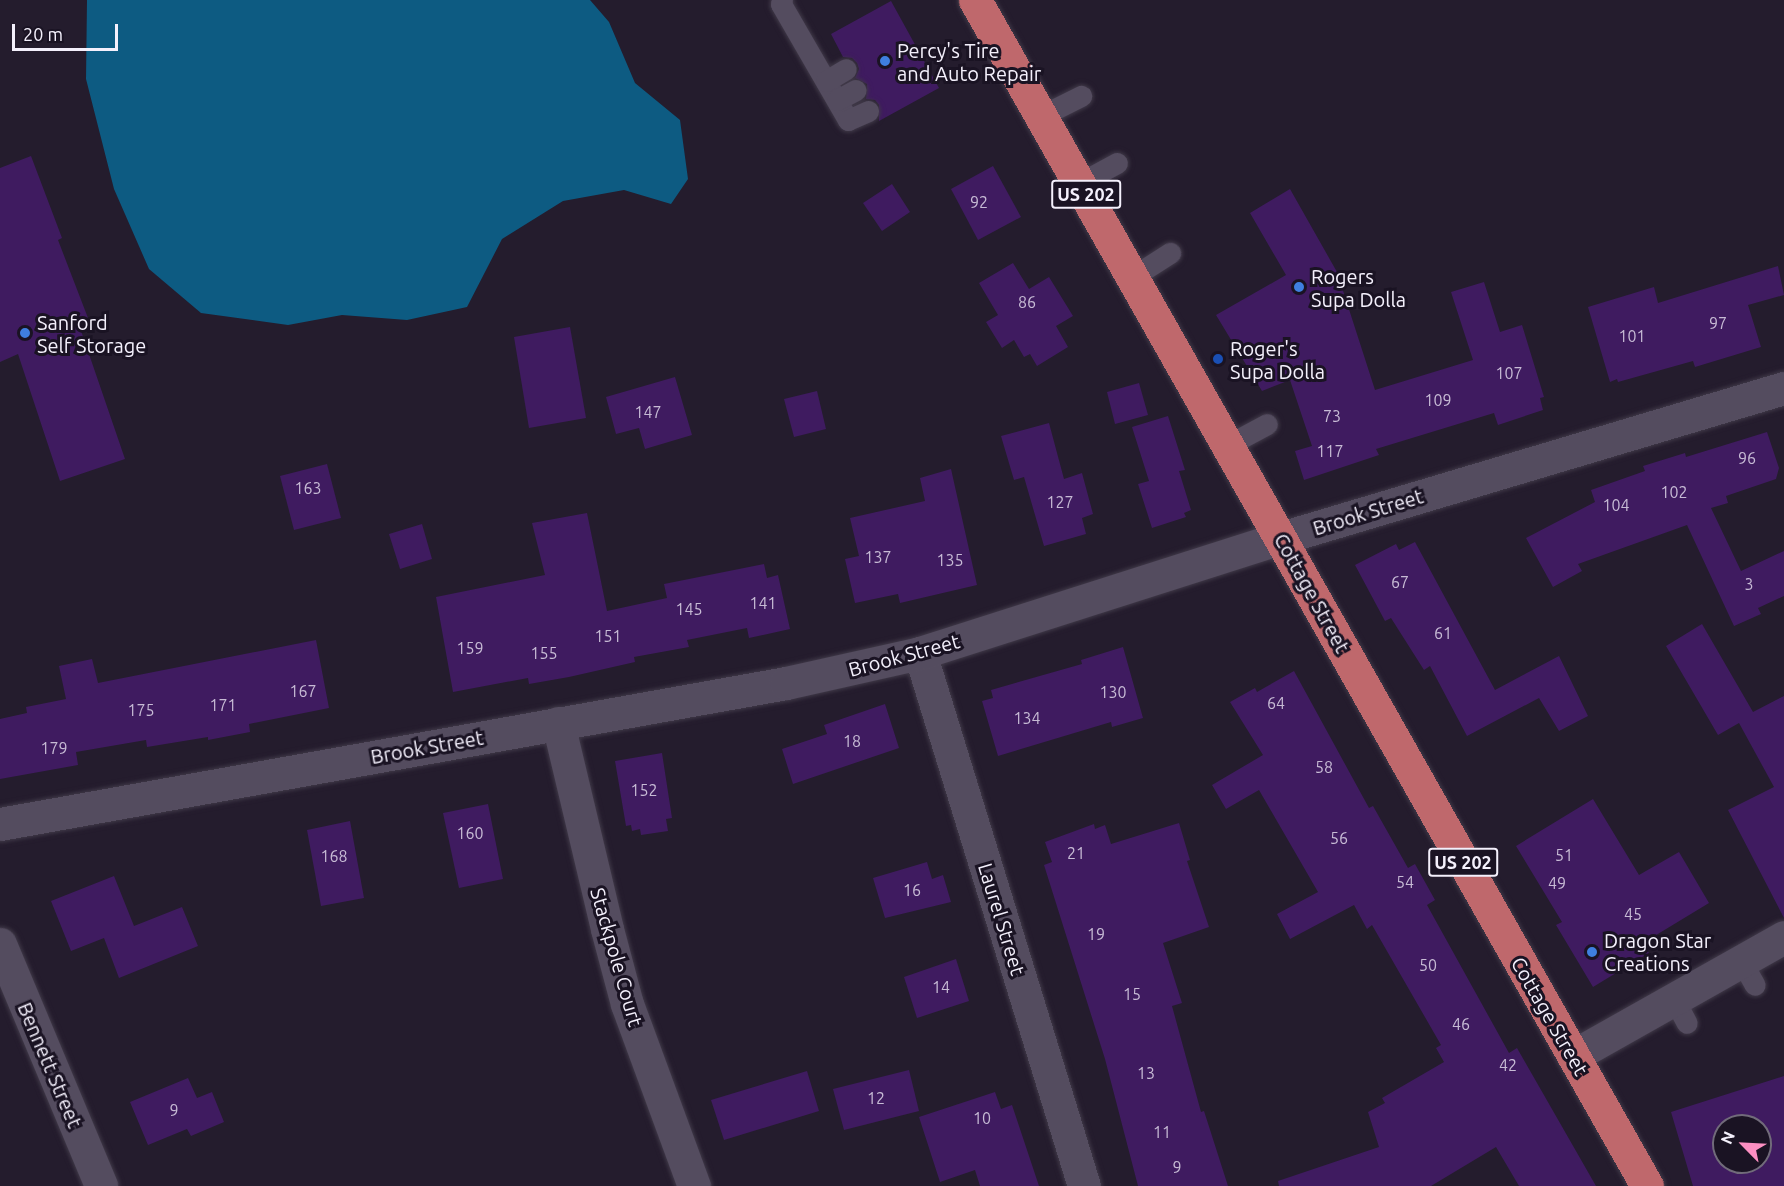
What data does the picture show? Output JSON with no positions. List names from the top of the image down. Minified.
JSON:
{"streets":{"highway":["US 202","Cottage Street"],"street":["Brook Street","Laurel Street","Stackpole Court","Bennett Street"]},"crossings":[["Brook Street","Cottage Street"],["Brook Street","Laurel Street"],["Brook Street","Stackpole Court"]],"places":["Percy's Tire and Auto Repair","Rogers Supa Dolla","Sanford Self Storage","Roger's Supa Dolla","Dragon Star Creations"],"house_numbers":["92","86","97","101","107","109","147","73","117","96","163","102","127","104","137","135","67","3","141","145","61","151","159","155","167","130","64","171","175","134","18","179","58","152","160","56","21","51","168","54","49","16","45","19","50","14","15","46","42","13","12","9","10","11","9"],"scale_bar":"20 m","north":"top left"}
